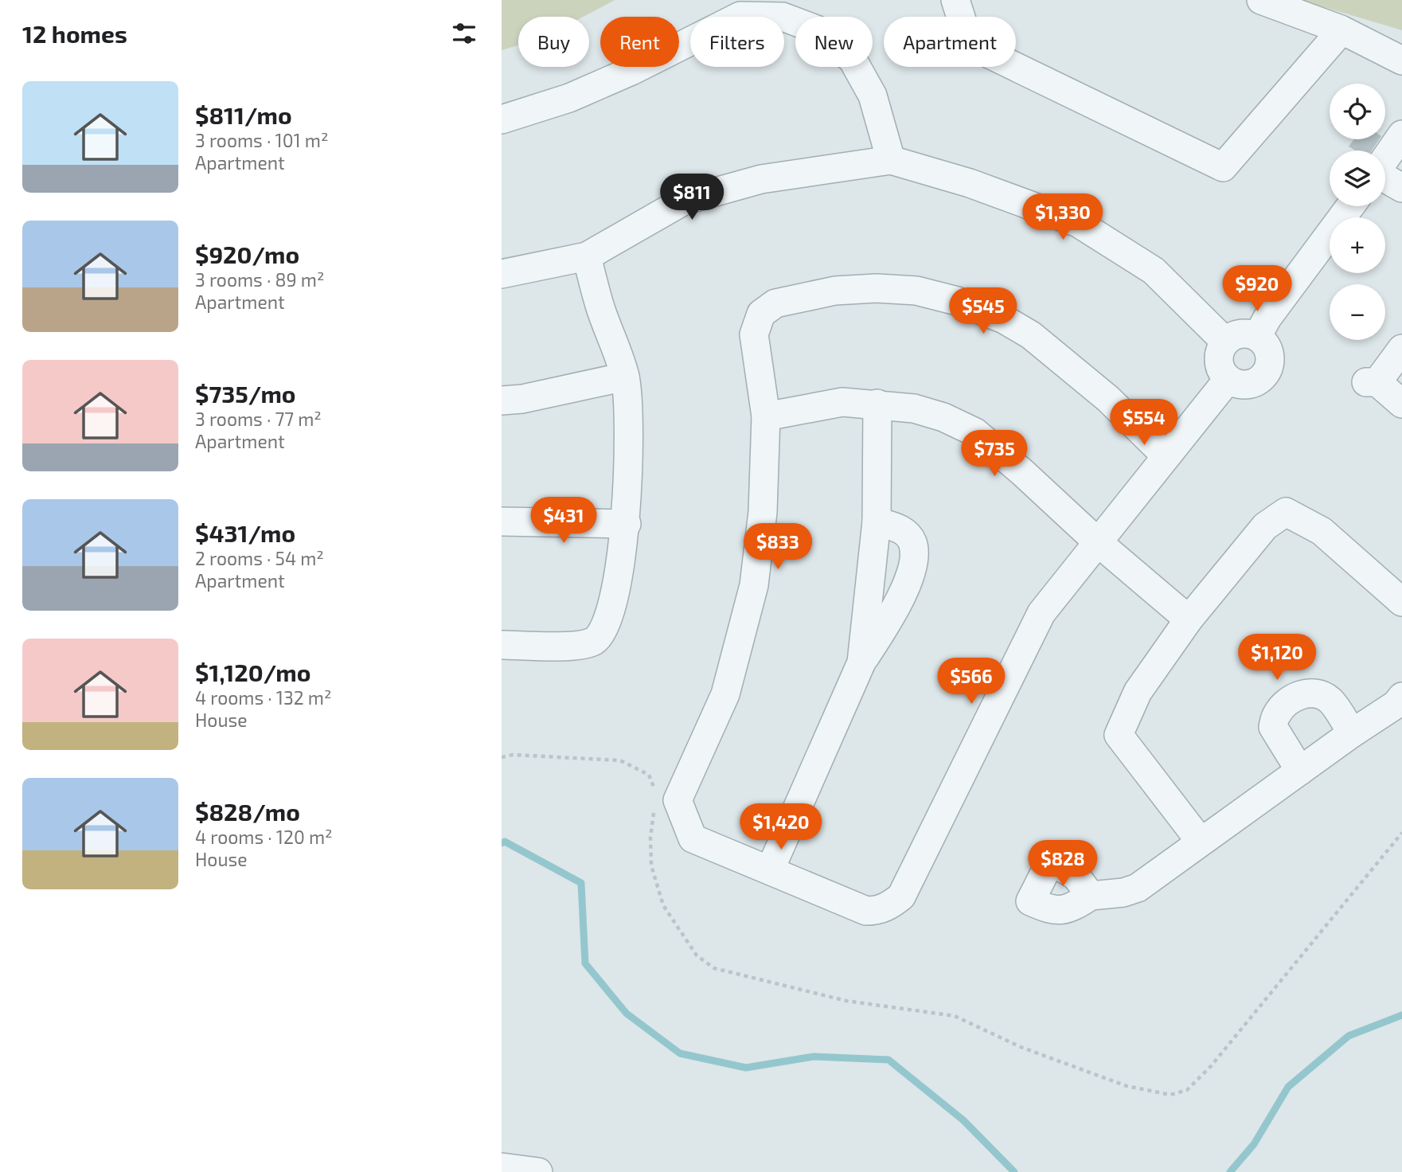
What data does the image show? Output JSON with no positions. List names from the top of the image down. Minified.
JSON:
{"page":{"heading":"12 homes","chip":["Buy","Rent","Filters","New","Apartment"],"list":[{"name":"$811/mo","note":"3 rooms · 101 m² · Apartment"},{"name":"$920/mo","note":"3 rooms · 89 m² · Apartment"},{"name":"$735/mo","note":"3 rooms · 77 m² · Apartment"},{"name":"$431/mo","note":"2 rooms · 54 m² · Apartment"},{"name":"$1,120/mo","note":"4 rooms · 132 m² · House"},{"name":"$828/mo","note":"4 rooms · 120 m² · House"}],"map_buttons":["+","−"],"price":["$811","$1,330","$920","$545","$554","$735","$431","$833","$1,120","$566","$1,420","$828"]}}
